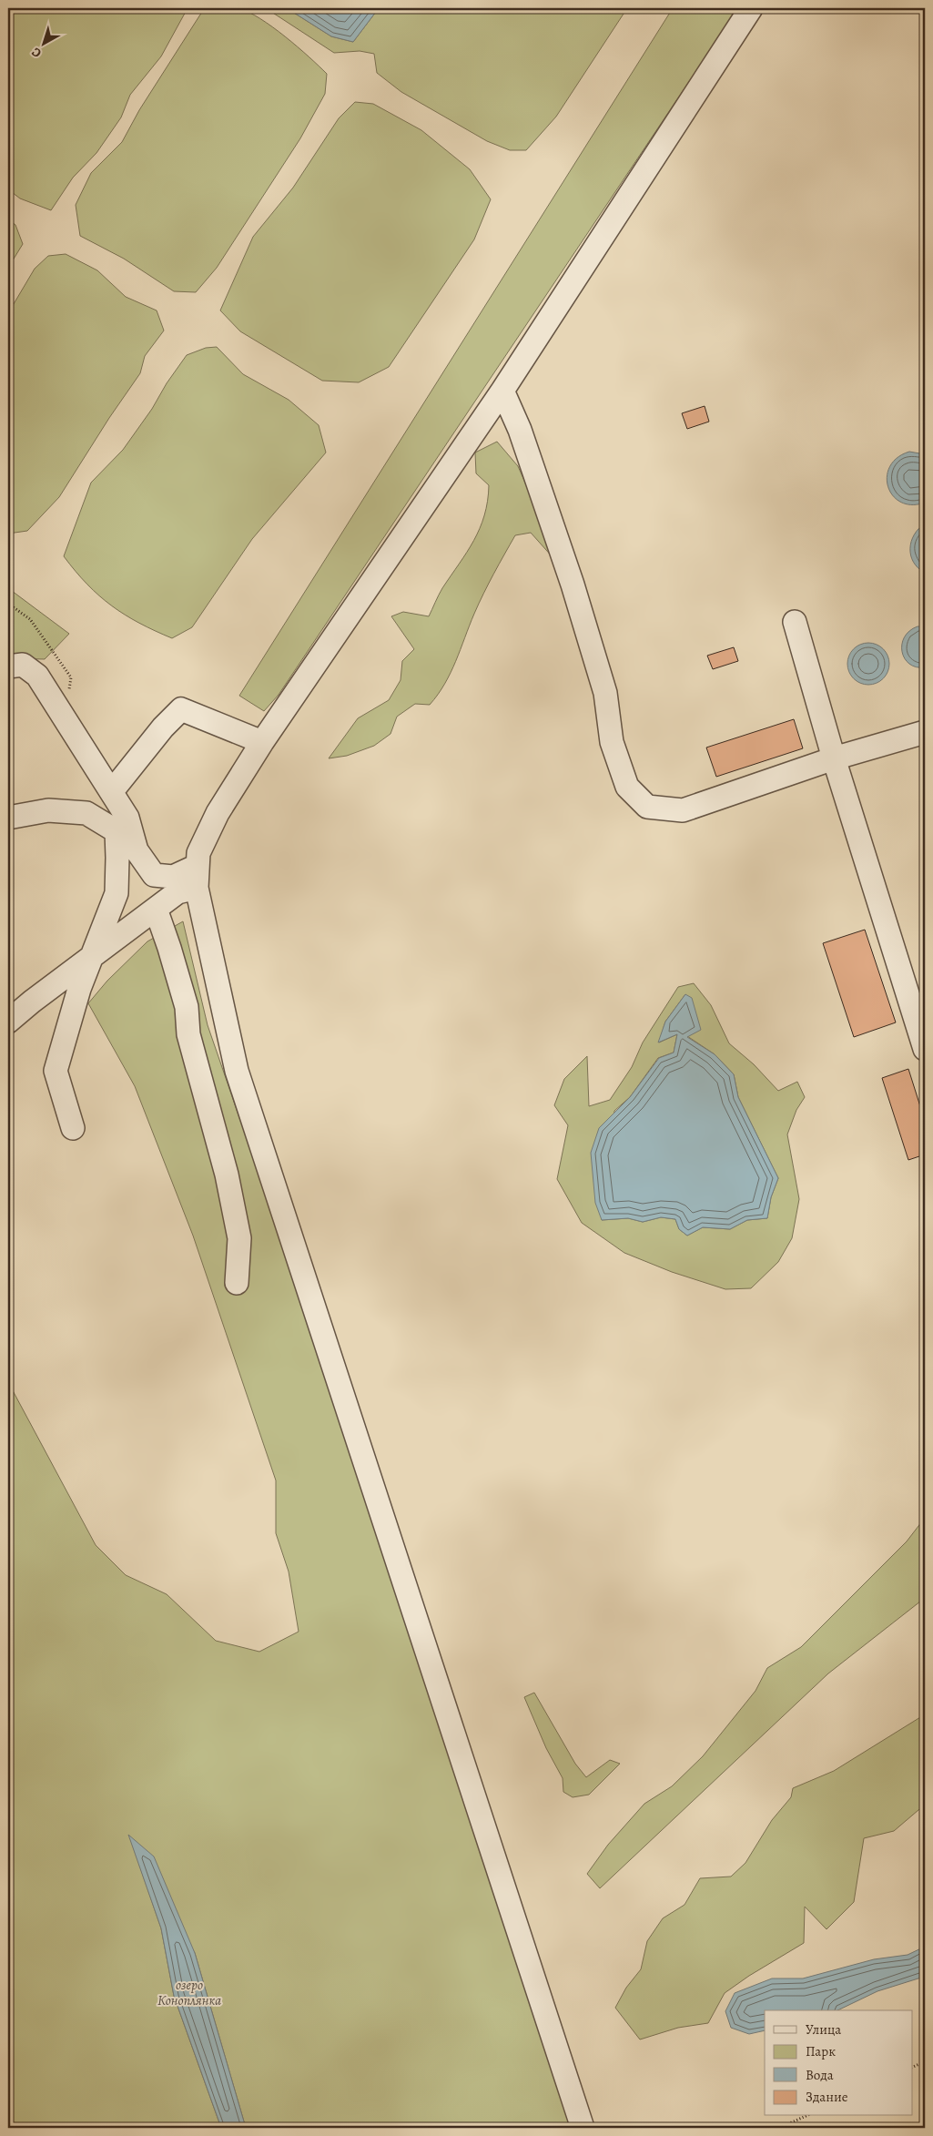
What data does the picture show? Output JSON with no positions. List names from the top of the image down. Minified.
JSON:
{"water":["озеро Коноплянка"],"legend":["Улица","Парк","Вода","Здание"],"north":"bottom left"}
